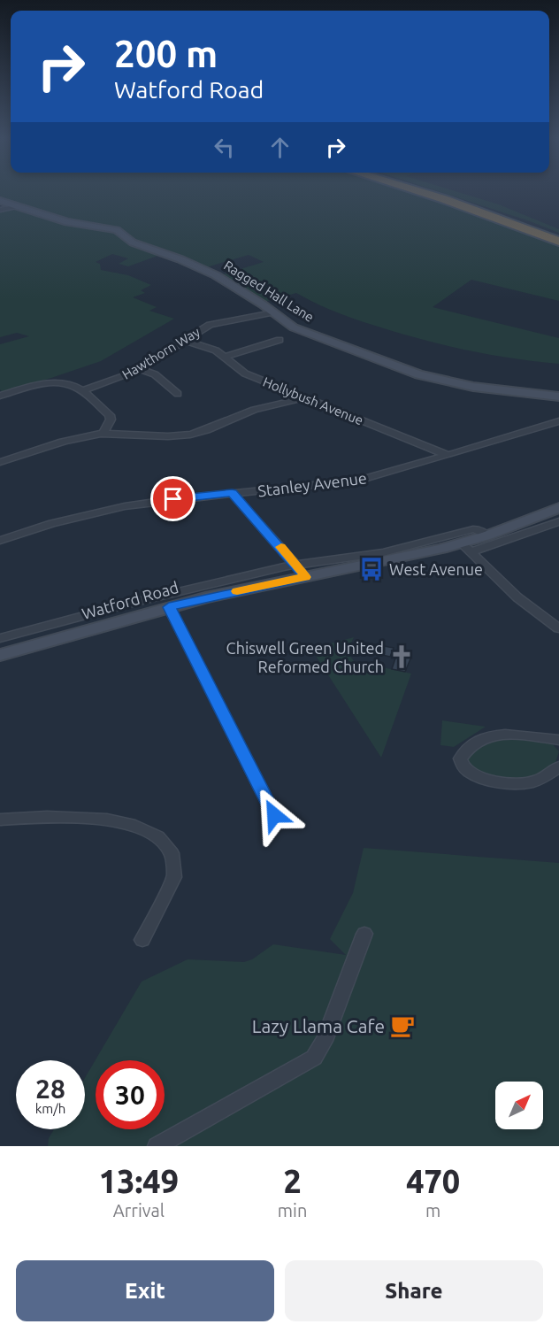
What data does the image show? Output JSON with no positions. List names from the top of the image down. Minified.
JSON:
{"streets":{"street":["Ragged Hall Lane","Hawthorn Way","Hollybush Avenue","Stanley Avenue","Watford Road"]},"crossings":[["Ragged Hall Lane","Hawthorn Way"],["Hawthorn Way","Hollybush Avenue"],["Hollybush Avenue","Stanley Avenue"]],"places":{"bus stop":["West Avenue"],"church":["Chiswell Green United Reformed Church"],"cafe":["Lazy Llama Cafe"]},"north":"top right","page":{"turn":["200 m","Watford Road"],"speed":"28 km/h","limit":"30","eta":["13:49","Arrival","2","min","470","m"],"buttons":["Exit","Share"]}}
